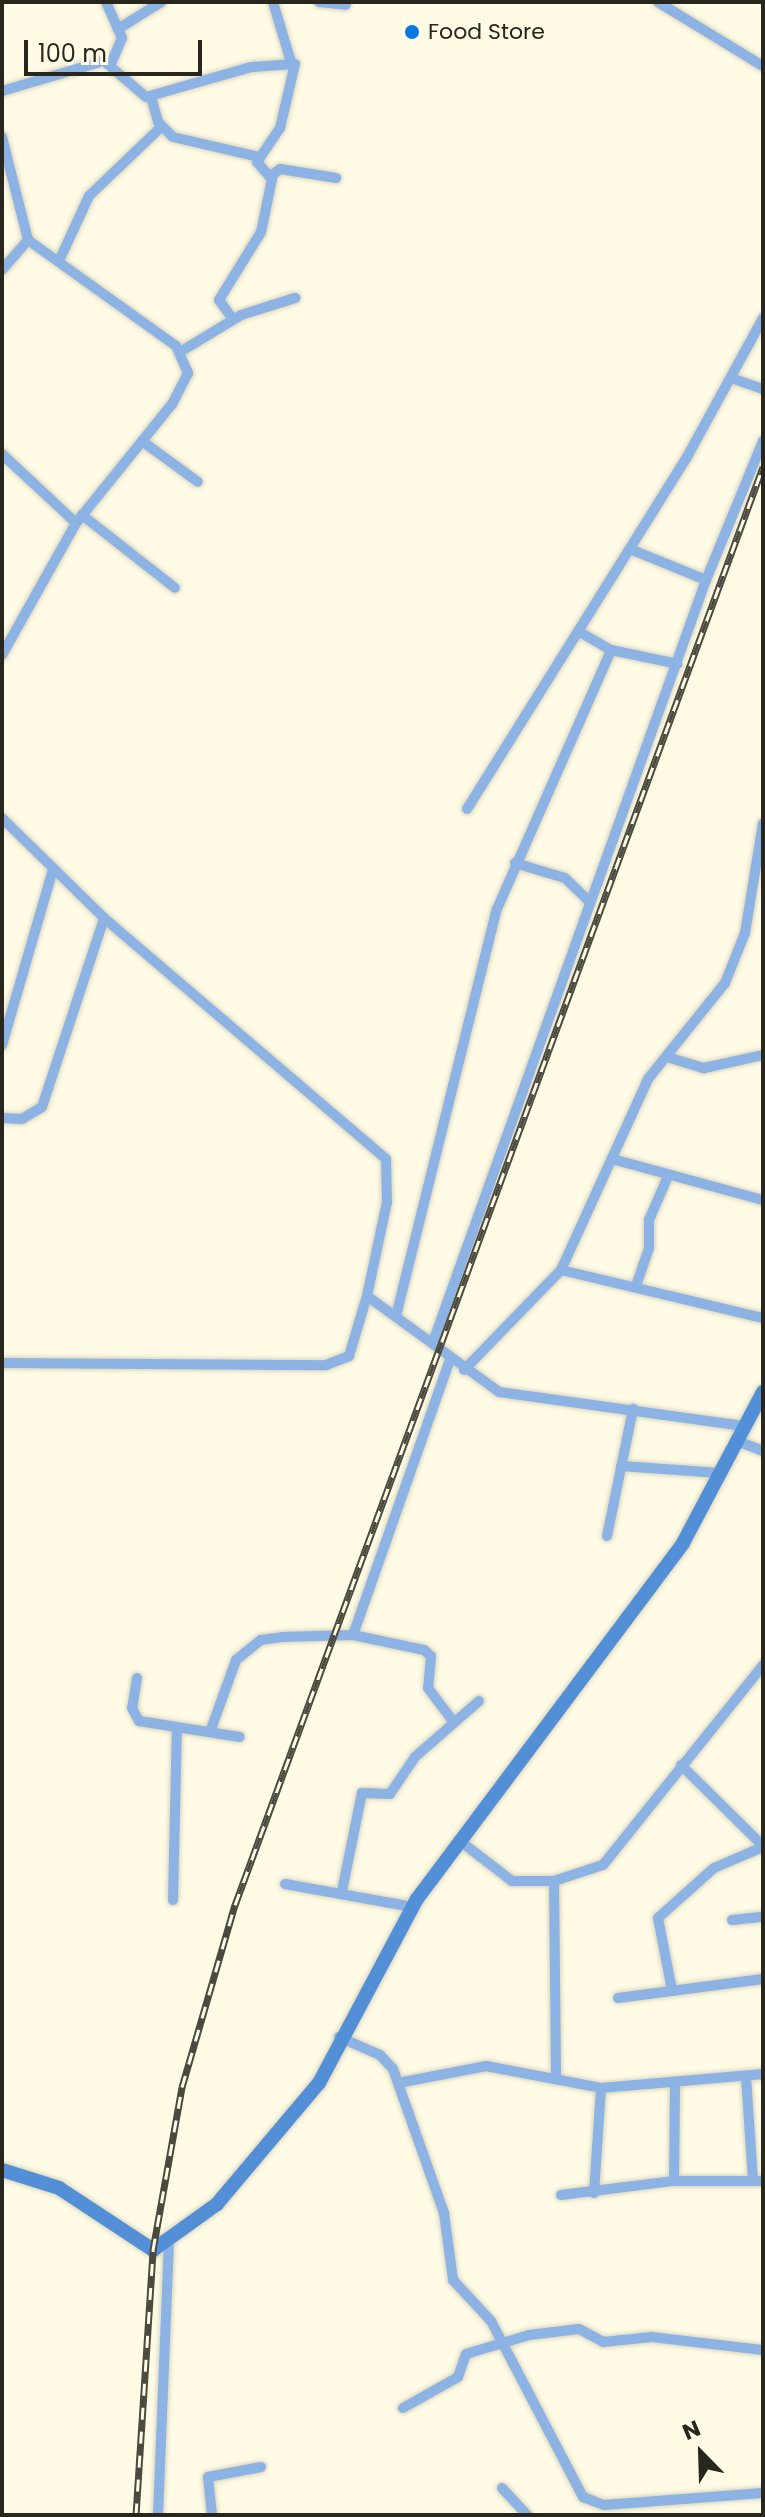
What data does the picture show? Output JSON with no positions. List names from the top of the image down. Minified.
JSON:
{"places":["Food Store"],"scale_bar":"100 m","north":"top left"}
